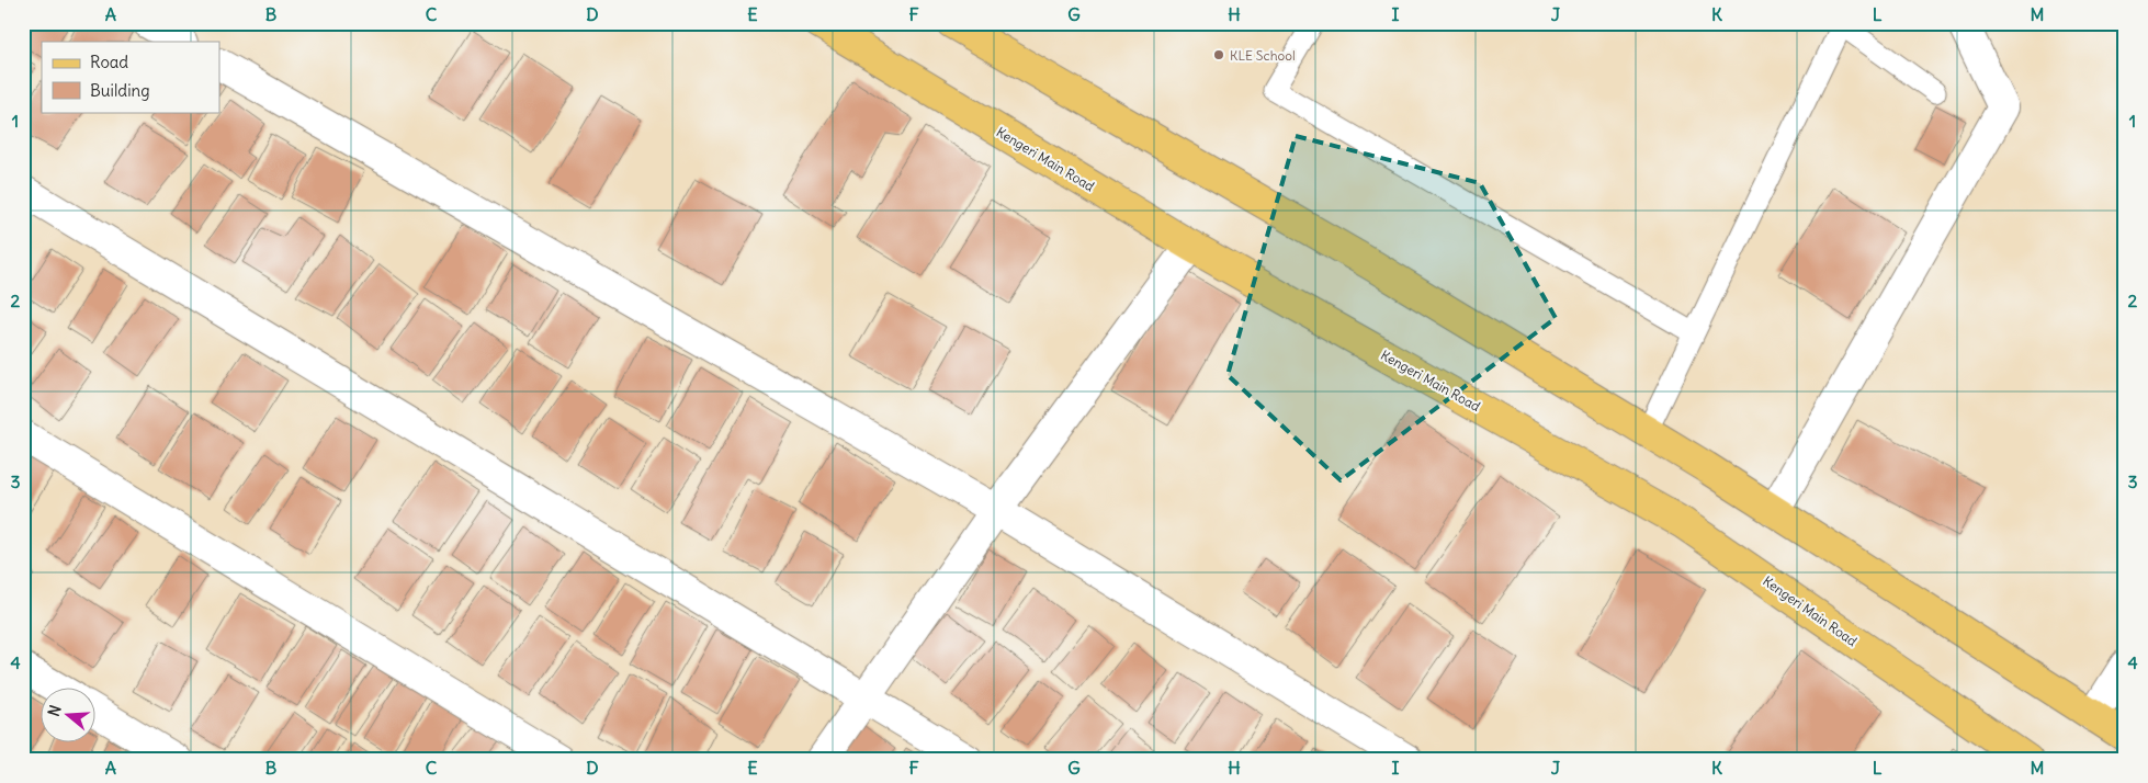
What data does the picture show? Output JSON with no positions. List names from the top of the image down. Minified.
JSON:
{"streets":{"main road":["Kengeri Main Road"]},"places":["KLE School"],"legend":["Road","Building"],"north":"left","grid":{"columns":["A","B","C","D","E","F","G","H","I","J","K","L","M"],"rows":["1","2","3","4"]}}
